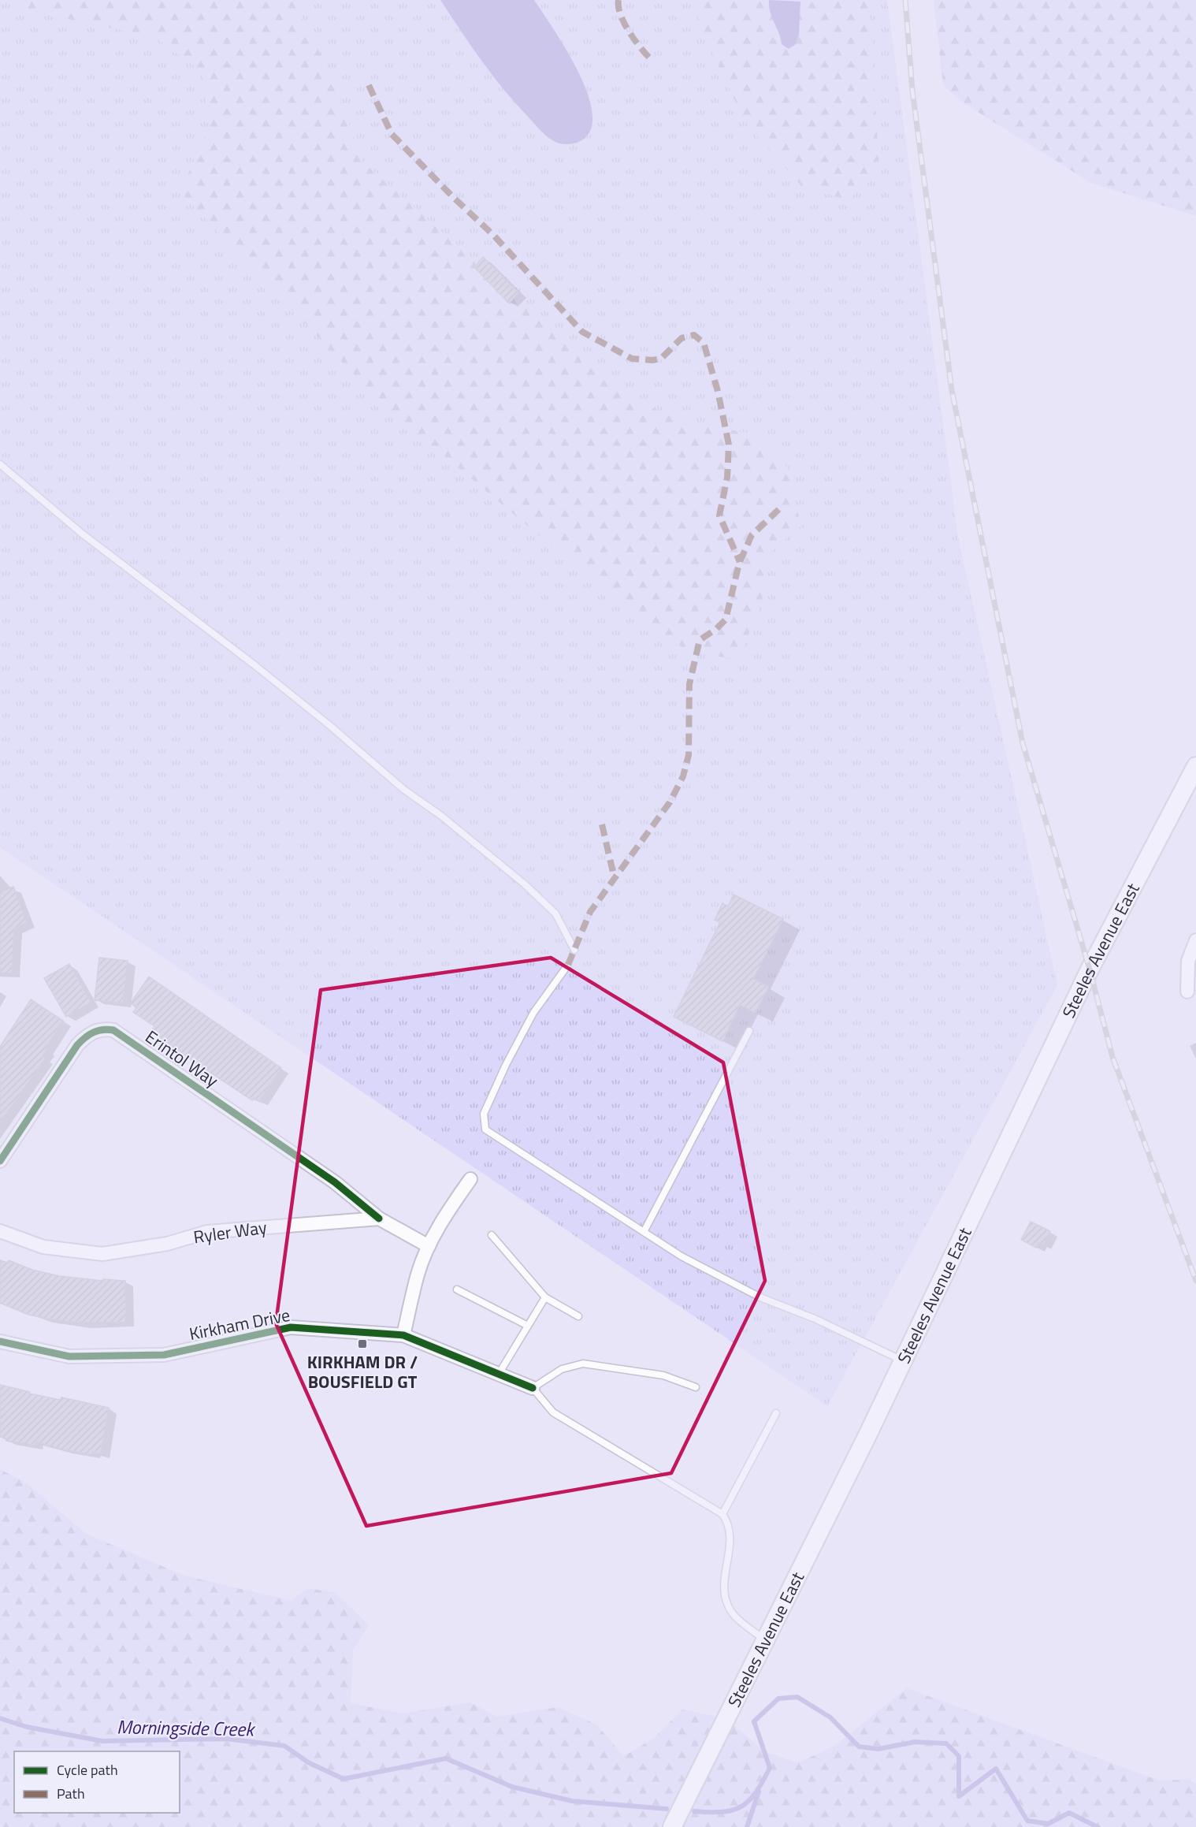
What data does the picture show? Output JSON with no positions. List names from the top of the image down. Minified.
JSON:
{"streets":{"main road":["Steeles Avenue East"],"street":["Erintol Way","Ryler Way","Kirkham Drive"]},"crossings":[["Erintol Way","Ryler Way"]],"water":["Morningside Creek"],"places":{"transit":["KIRKHAM DR / BOUSFIELD GT"]},"legend":["Cycle path","Path"]}
